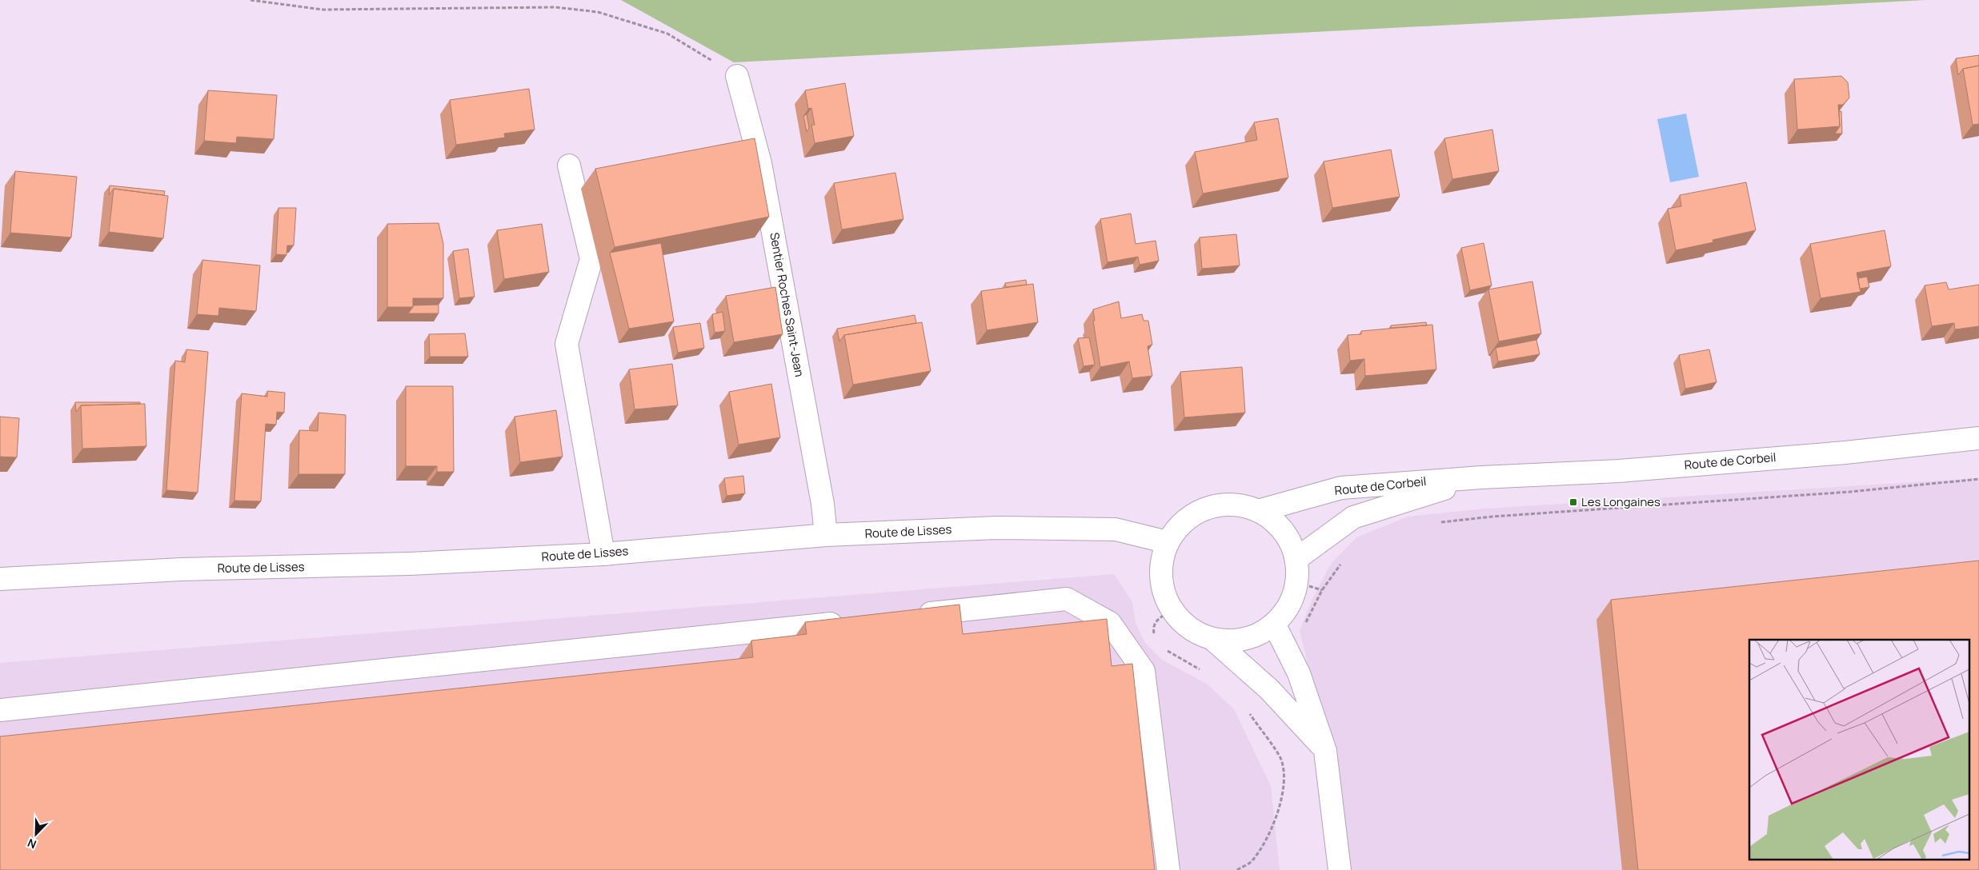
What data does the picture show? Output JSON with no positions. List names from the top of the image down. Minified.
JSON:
{"streets":{"street":["Sentier Roches Saint-Jean","Route de Corbeil","Route de Lisses"]},"crossings":[["Sentier Roches Saint-Jean","Route de Lisses"],["Route de Corbeil","Route de Lisses"]],"places":{"transit":["Les Longaines"]},"north":"bottom left"}
